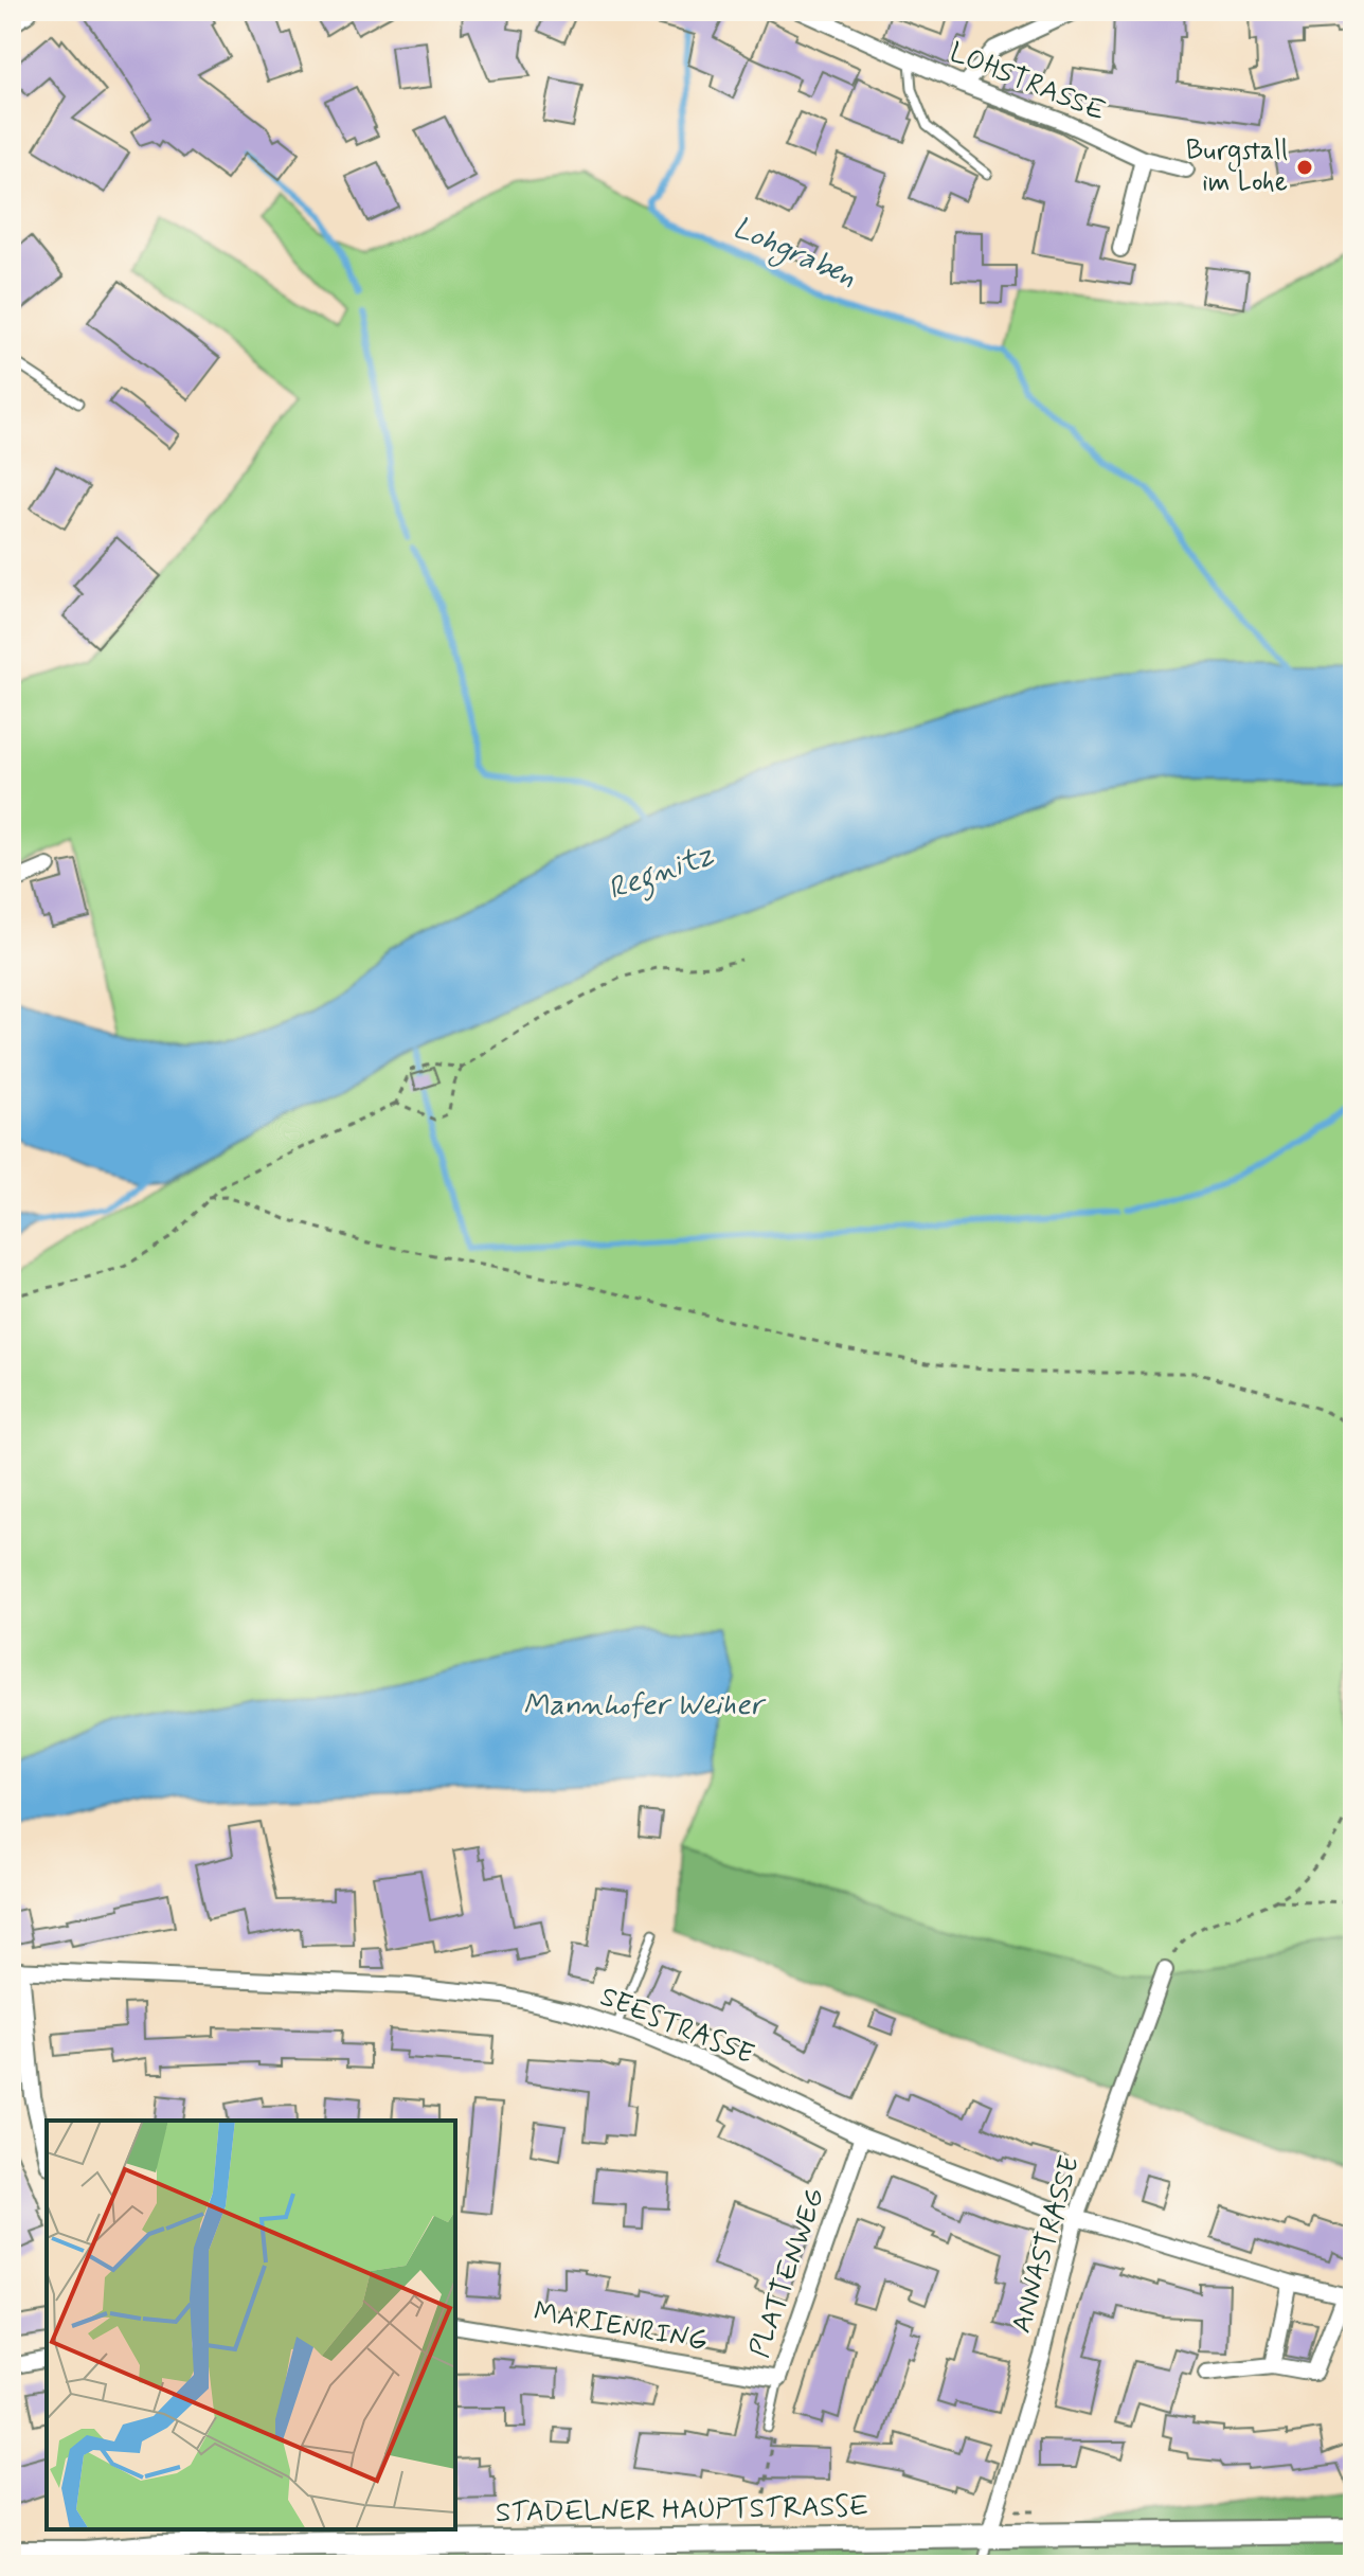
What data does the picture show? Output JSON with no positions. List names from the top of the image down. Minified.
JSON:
{"streets":{"main road":["STADELNER HAUPTSTRASSE"],"street":["LOHSTRASSE","SEESTRASSE","ANNASTRASSE","PLATTENWEG","MARIENRING"]},"crossings":[["SEESTRASSE","ANNASTRASSE"],["SEESTRASSE","PLATTENWEG"],["ANNASTRASSE","STADELNER HAUPTSTRASSE"],["PLATTENWEG","MARIENRING"]],"water":["Lohgraben","Regnitz","Mannhofer Weiher"],"places":["Burgstall im Lohe"]}
